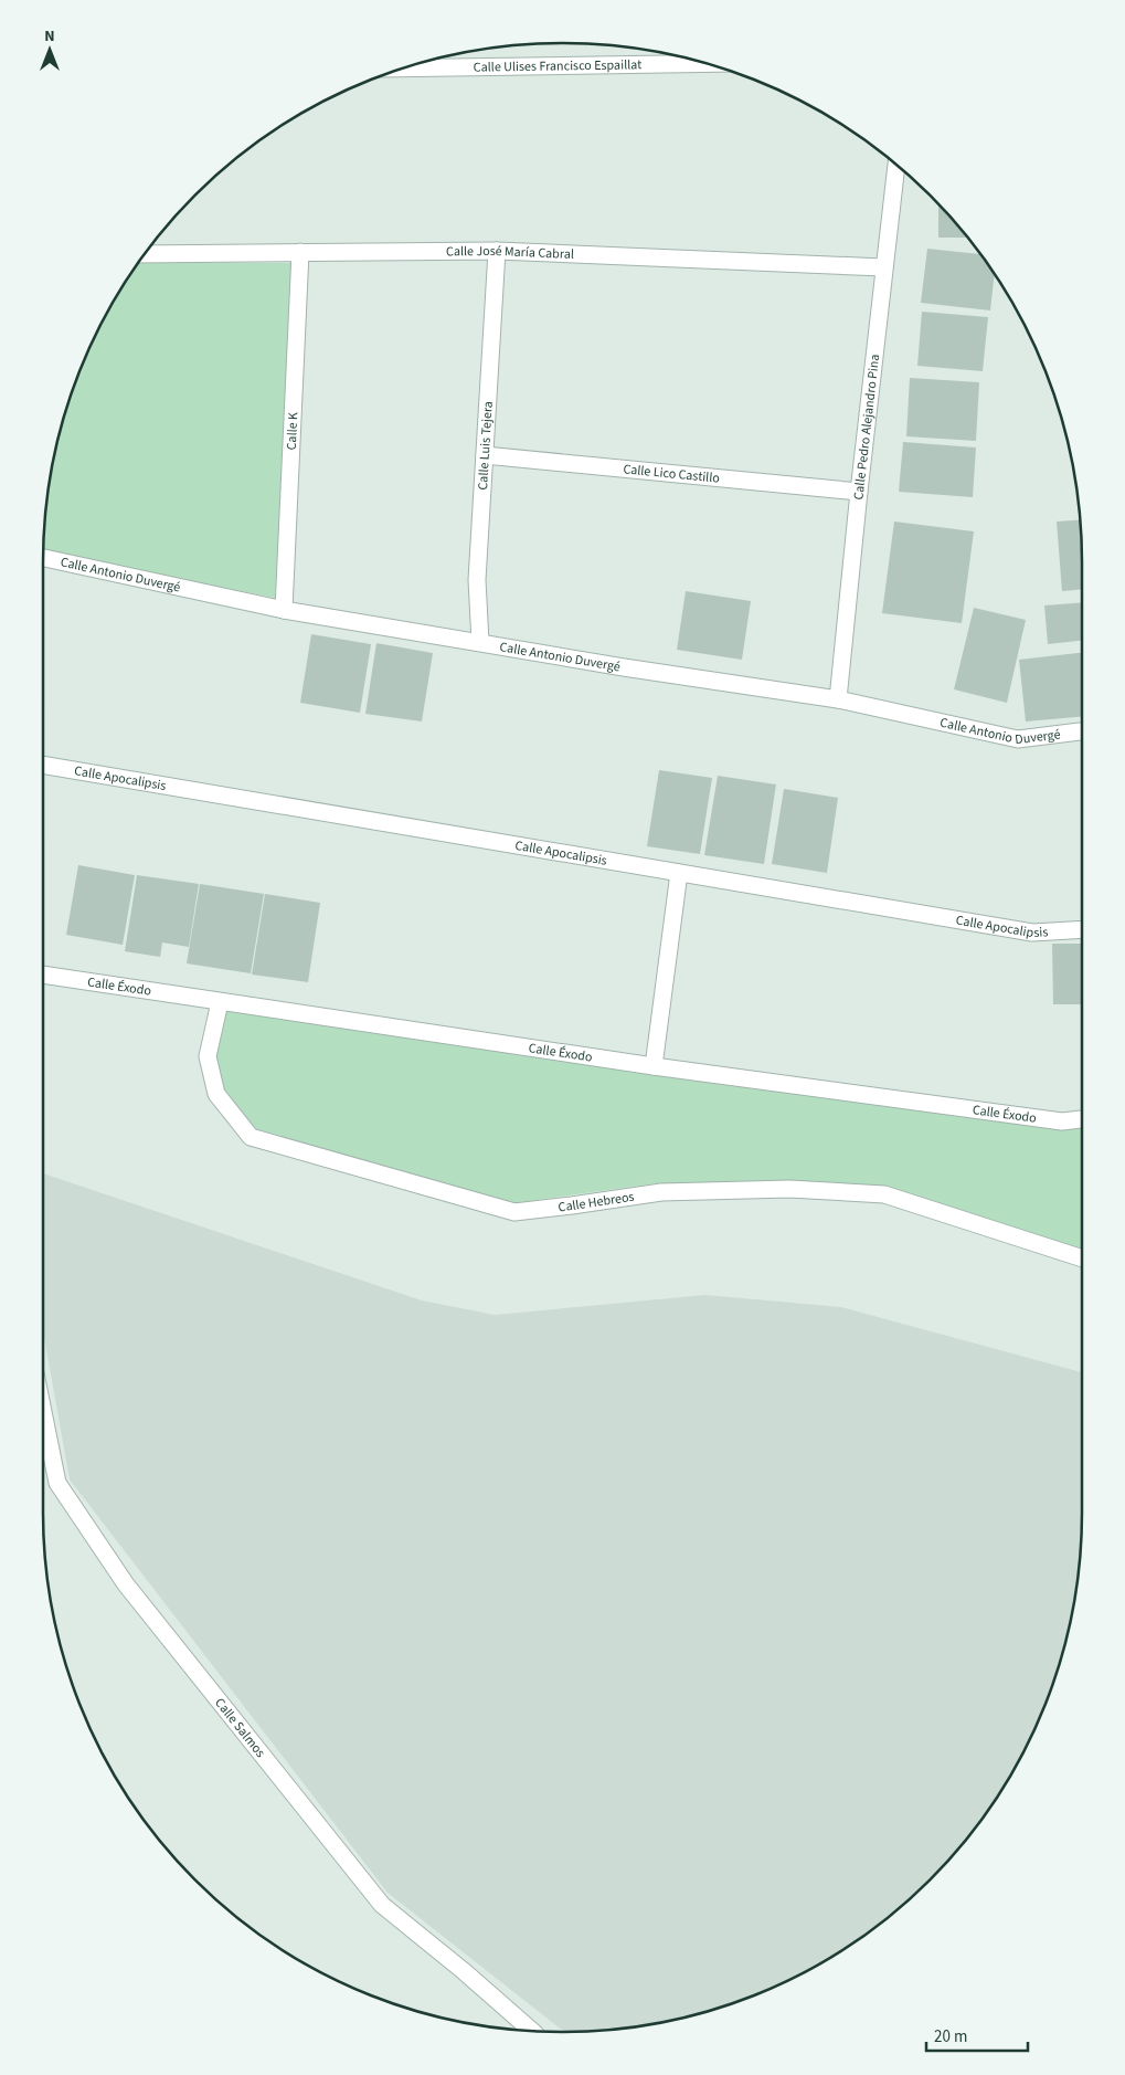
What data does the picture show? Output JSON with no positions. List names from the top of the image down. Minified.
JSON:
{"streets":{"street":["Calle Ulises Francisco Espaillat","Calle José María Cabral","Calle Pedro Alejandro Pina","Calle K","Calle Luis Tejera","Calle Lico Castillo","Calle Antonio Duvergé","Calle Apocalipsis","Calle Éxodo","Calle Hebreos","Calle Salmos"]},"crossings":[["Calle José María Cabral","Calle Pedro Alejandro Pina"],["Calle José María Cabral","Calle K"],["Calle José María Cabral","Calle Luis Tejera"],["Calle Pedro Alejandro Pina","Calle Lico Castillo"],["Calle Pedro Alejandro Pina","Calle Antonio Duvergé"],["Calle K","Calle Antonio Duvergé"],["Calle Luis Tejera","Calle Lico Castillo"],["Calle Luis Tejera","Calle Antonio Duvergé"],["Calle Éxodo","Calle Hebreos"]],"scale_bar":"20 m","north":"top"}
